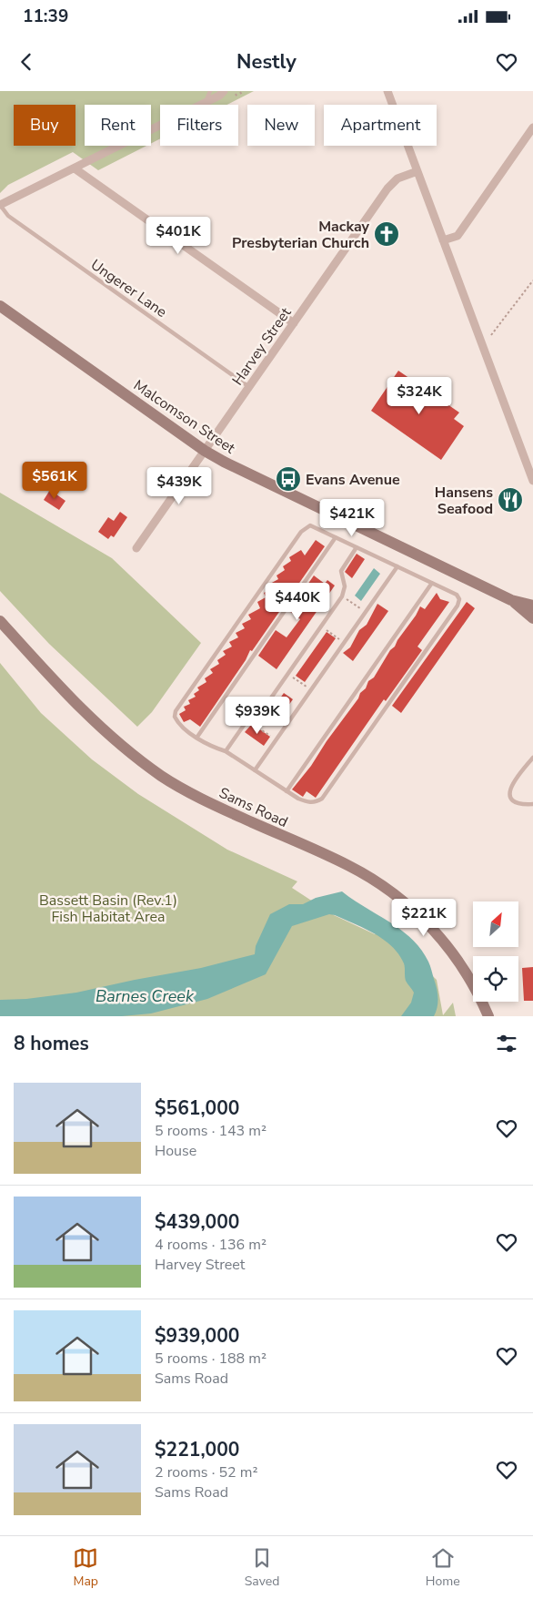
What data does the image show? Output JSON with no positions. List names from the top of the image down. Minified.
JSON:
{"streets":{"main road":["Malcomson Street","Sams Road"],"street":["Harvey Street"],"lane":["Ungerer Lane"]},"crossings":[["Ungerer Lane","Harvey Street"],["Harvey Street","Malcomson Street"]],"water":["Barnes Creek"],"parks":["Bassett Basin (Rev.1) Fish Habitat Area"],"places":{"church":["Mackay Presbyterian Church"],"bus stop":["Evans Avenue"],"restaurant":["Hansens Seafood"]},"north":"top right","page":{"status":"11:39","header":"Nestly","chip":["Buy","Rent","Filters","New","Apartment"],"price":["$401K","$324K","$561K","$439K","$421K","$440K","$939K","$221K"],"heading":"8 homes","list":[{"name":"$561,000","note":"5 rooms · 143 m² · House"},{"name":"$439,000","note":"4 rooms · 136 m² · Harvey Street"},{"name":"$939,000","note":"5 rooms · 188 m² · Sams Road"},{"name":"$221,000","note":"2 rooms · 52 m² · Sams Road"}],"tabs":["Map","Saved","Home"]}}
